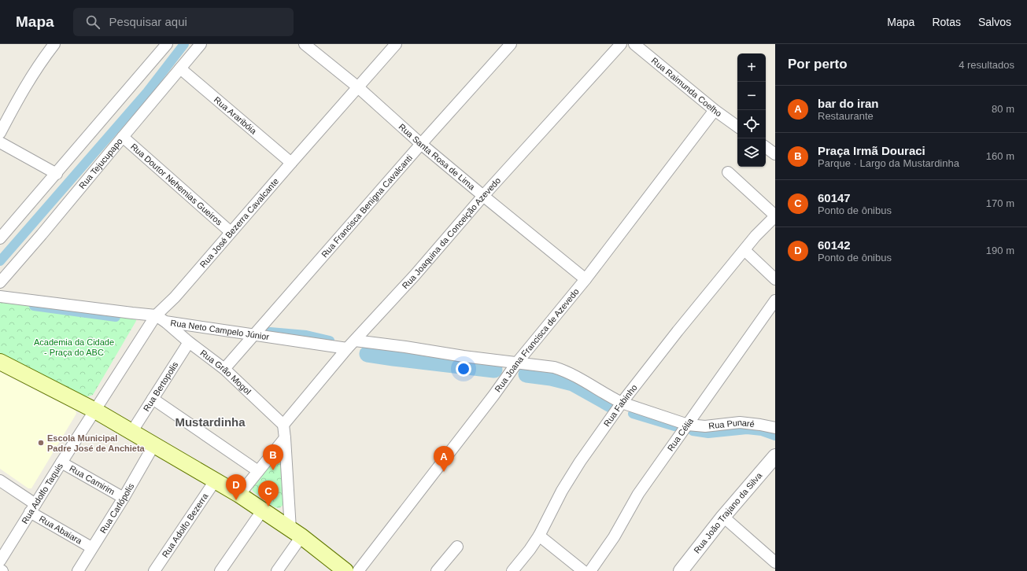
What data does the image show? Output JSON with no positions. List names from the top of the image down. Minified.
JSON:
{"streets":{"street":["Rua Raimunda Coelho","Rua Araribóia","Rua Santa Rosa de Lima","Rua Tejucupapo","Rua Doutor Nehemias Gueiros","Rua Francisca Benigna Cavalcanti","Rua José Bezerra Cavalcante","Rua Joaquina da Conceição Azevedo","Rua Neto Campelo Júnior","Rua Joana Francisca de Azevedo","Rua Grão Mogol","Rua Bertopolis","Rua Fabinho","Rua Punaré","Rua Célia","Rua Camirim","Rua Adolfo Taquis","Rua Carlópolis","Rua João Trajano da Silva","Rua Adolfo Bezerra","Rua Abaiara"]},"crossings":[["Rua Raimunda Coelho","Rua Joana Francisca de Azevedo"],["Rua Araribóia","Rua Tejucupapo"],["Rua Araribóia","Rua José Bezerra Cavalcante"],["Rua Santa Rosa de Lima","Rua Francisca Benigna Cavalcanti"],["Rua Santa Rosa de Lima","Rua José Bezerra Cavalcante"],["Rua Santa Rosa de Lima","Rua Joaquina da Conceição Azevedo"],["Rua Santa Rosa de Lima","Rua Joana Francisca de Azevedo"],["Rua Tejucupapo","Rua Doutor Nehemias Gueiros"],["Rua Doutor Nehemias Gueiros","Rua José Bezerra Cavalcante"],["Rua Francisca Benigna Cavalcanti","Rua Neto Campelo Júnior"],["Rua Francisca Benigna Cavalcanti","Rua Grão Mogol"],["Rua José Bezerra Cavalcante","Rua Neto Campelo Júnior"],["Rua José Bezerra Cavalcante","Rua Adolfo Taquis"],["Rua Joaquina da Conceição Azevedo","Rua Neto Campelo Júnior"],["Rua Joaquina da Conceição Azevedo","Rua Grão Mogol"],["Rua Neto Campelo Júnior","Rua Joana Francisca de Azevedo"],["Rua Neto Campelo Júnior","Rua Grão Mogol"],["Rua Neto Campelo Júnior","Rua Fabinho"],["Rua Neto Campelo Júnior","Rua Punaré"],["Rua Neto Campelo Júnior","Rua Célia"],["Rua Grão Mogol","Rua Bertopolis"],["Rua Punaré","Rua Célia"],["Rua Camirim","Rua Adolfo Taquis"],["Rua Camirim","Rua Carlópolis"],["Rua Adolfo Taquis","Rua Abaiara"],["Rua Carlópolis","Rua Abaiara"]],"districts":["Mustardinha"],"parks":["Academia da Cidade - Praça do ABC"],"places":["Escola Municipal Padre José de Anchieta"],"page":{"header":"Mapa","search":"Pesquisar aqui","nav":["Mapa","Rotas","Salvos"],"heading":["Por perto","4 resultados"],"map_buttons":["+","−"],"list":[{"mark":"A","name":"bar do iran","note":"Restaurante","value":"80 m"},{"mark":"B","name":"Praça Irmã Douraci","note":"Parque · Largo da Mustardinha","value":"160 m"},{"mark":"C","name":"60147","note":"Ponto de ônibus","value":"170 m"},{"mark":"D","name":"60142","note":"Ponto de ônibus","value":"190 m"}],"pins":["B","A","D","C"]}}
